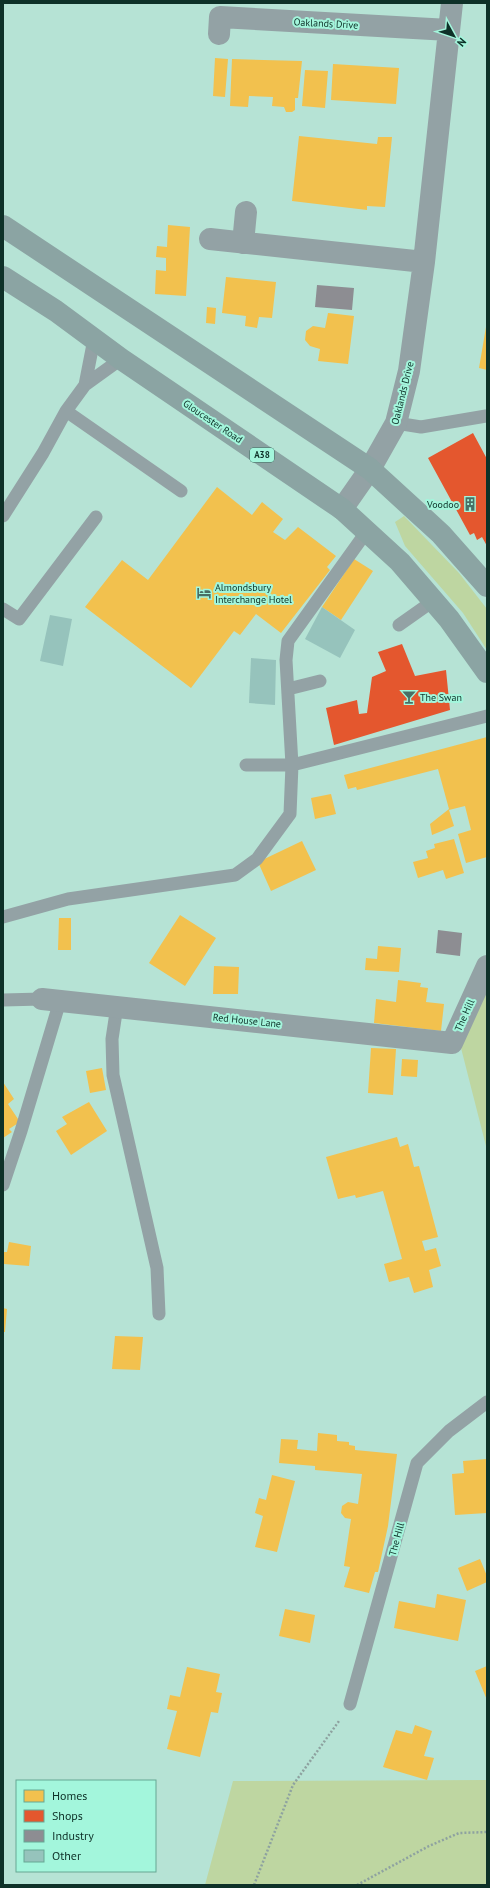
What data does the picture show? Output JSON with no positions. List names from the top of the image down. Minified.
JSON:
{"streets":{"main road":["Gloucester Road","A38"],"street":["Oaklands Drive","The Hill","Red House Lane"]},"crossings":[["Oaklands Drive","Gloucester Road"],["The Hill","Red House Lane"]],"places":{"building":["Voodoo"],"hotel":["Almondsbury Interchange Hotel"],"bar":["The Swan"]},"legend":["Homes","Shops","Industry","Other"],"north":"bottom right"}
